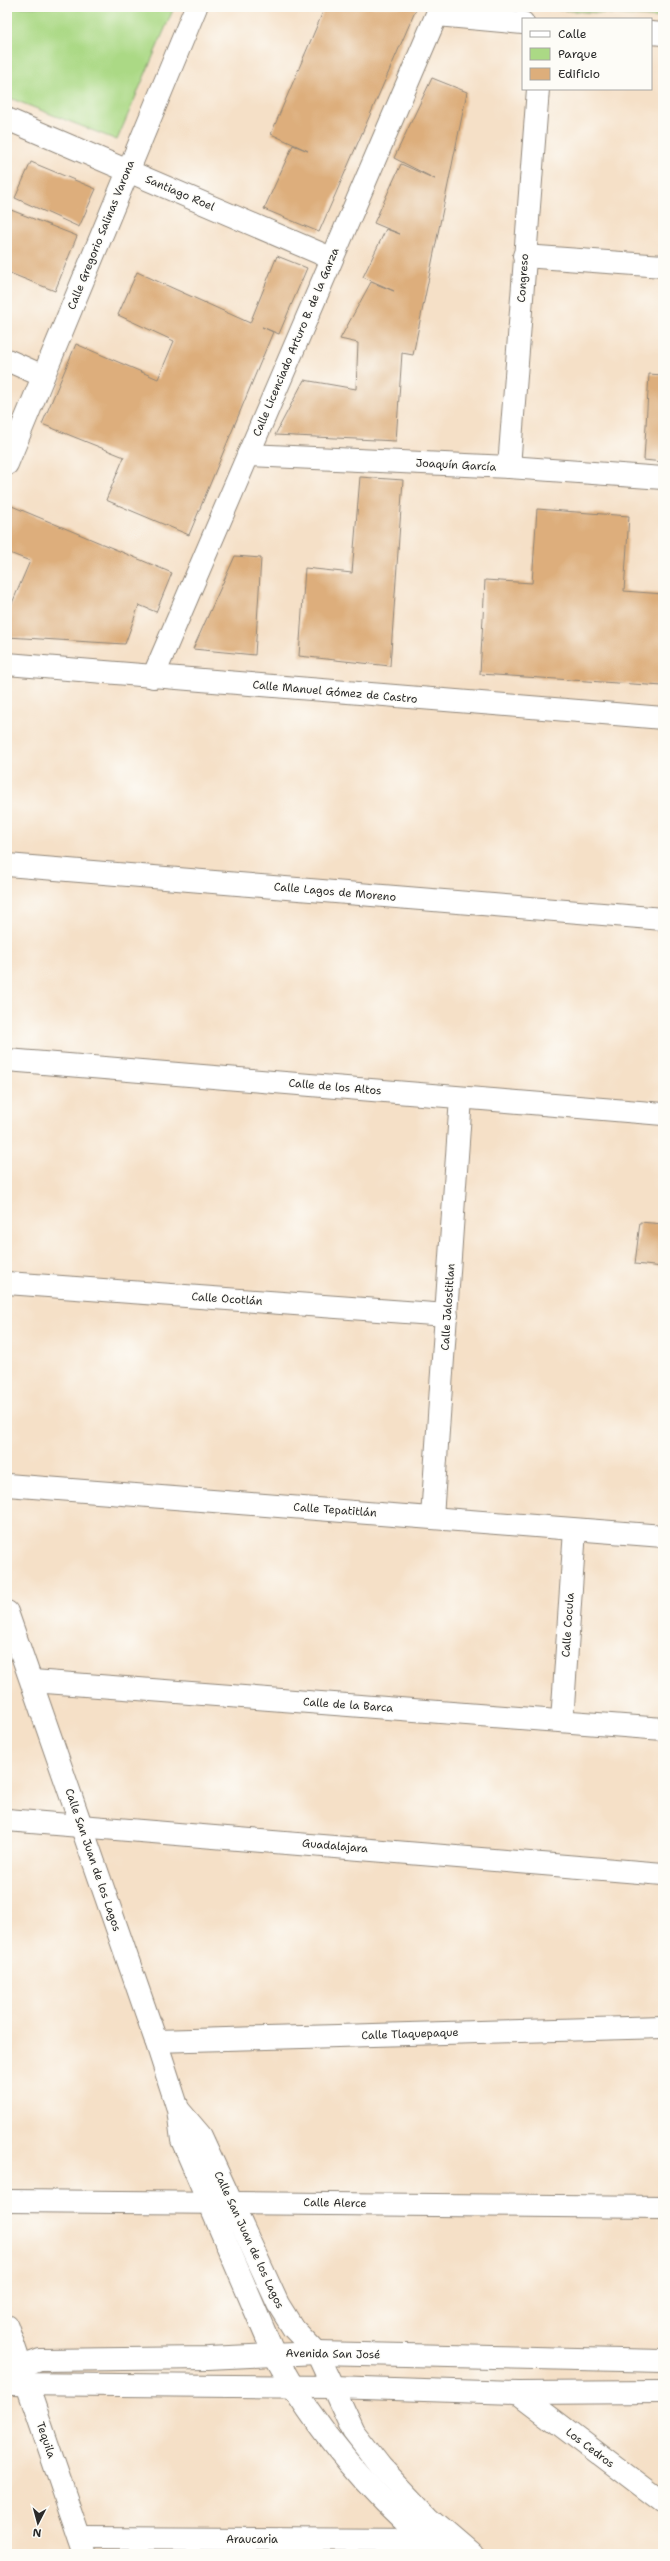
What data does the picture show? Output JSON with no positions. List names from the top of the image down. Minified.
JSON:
{"streets":{"street":["Santiago Roel","Calle Gregorio Salinas Varona","Congreso","Calle Licenciado Arturo B. de la Garza","Joaquín García","Calle Manuel Gómez de Castro","Calle Lagos de Moreno","Calle de los Altos","Calle Ocotlán","Calle Jalostitlan","Calle Tepatitlán","Calle Cocula","Calle de la Barca","Guadalajara","Calle San Juan de los Lagos","Calle Tlaquepaque","Calle Alerce","Avenida San José","Tequila","Los Cedros","Araucaria"]},"crossings":[["Santiago Roel","Calle Gregorio Salinas Varona"],["Santiago Roel","Calle Licenciado Arturo B. de la Garza"],["Congreso","Joaquín García"],["Calle Licenciado Arturo B. de la Garza","Joaquín García"],["Calle Licenciado Arturo B. de la Garza","Calle Manuel Gómez de Castro"],["Calle de los Altos","Calle Jalostitlan"],["Calle Ocotlán","Calle Jalostitlan"],["Calle Jalostitlan","Calle Tepatitlán"],["Calle Tepatitlán","Calle Cocula"],["Calle Cocula","Calle de la Barca"],["Calle de la Barca","Calle San Juan de los Lagos"],["Guadalajara","Calle San Juan de los Lagos"],["Calle San Juan de los Lagos","Calle Tlaquepaque"],["Calle San Juan de los Lagos","Calle Alerce"],["Calle San Juan de los Lagos","Avenida San José"],["Calle San Juan de los Lagos","Araucaria"],["Avenida San José","Tequila"],["Tequila","Araucaria"]],"legend":["Calle","Parque","Edificio"],"north":"bottom"}
